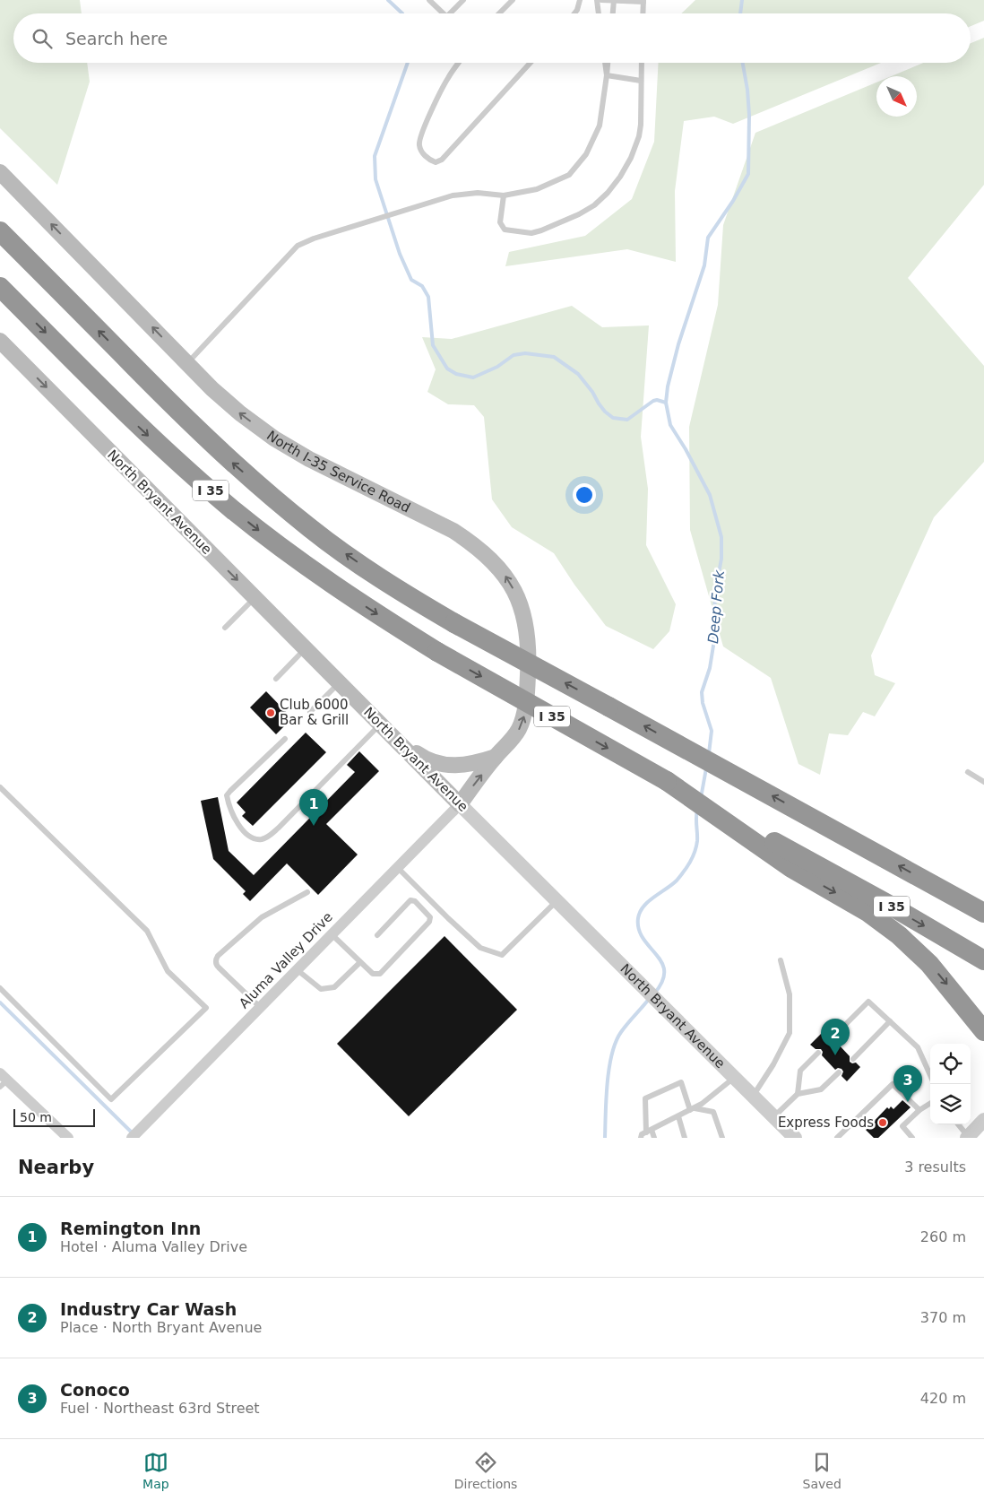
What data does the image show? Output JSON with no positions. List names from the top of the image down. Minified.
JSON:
{"streets":{"highway":["I 35"],"main road":["North I-35 Service Road","North Bryant Avenue"],"street":["Aluma Valley Drive"]},"crossings":[["North I-35 Service Road","North Bryant Avenue"],["North I-35 Service Road","Aluma Valley Drive"],["North Bryant Avenue","Aluma Valley Drive"]],"one_way":["North I-35 Service Road"],"water":["Deep Fork"],"places":["Club 6000 Bar & Grill","Express Foods"],"scale_bar":"50 m","north":"bottom right","page":{"search":"Search here","pins":["1","2","3"],"scale":"50 m","heading":["Nearby","3 results"],"list":[{"mark":"1","name":"Remington Inn","note":"Hotel · Aluma Valley Drive","value":"260 m"},{"mark":"2","name":"Industry Car Wash","note":"Place · North Bryant Avenue","value":"370 m"},{"mark":"3","name":"Conoco","note":"Fuel · Northeast 63rd Street","value":"420 m"}],"nav":["Map","Directions","Saved"]}}
